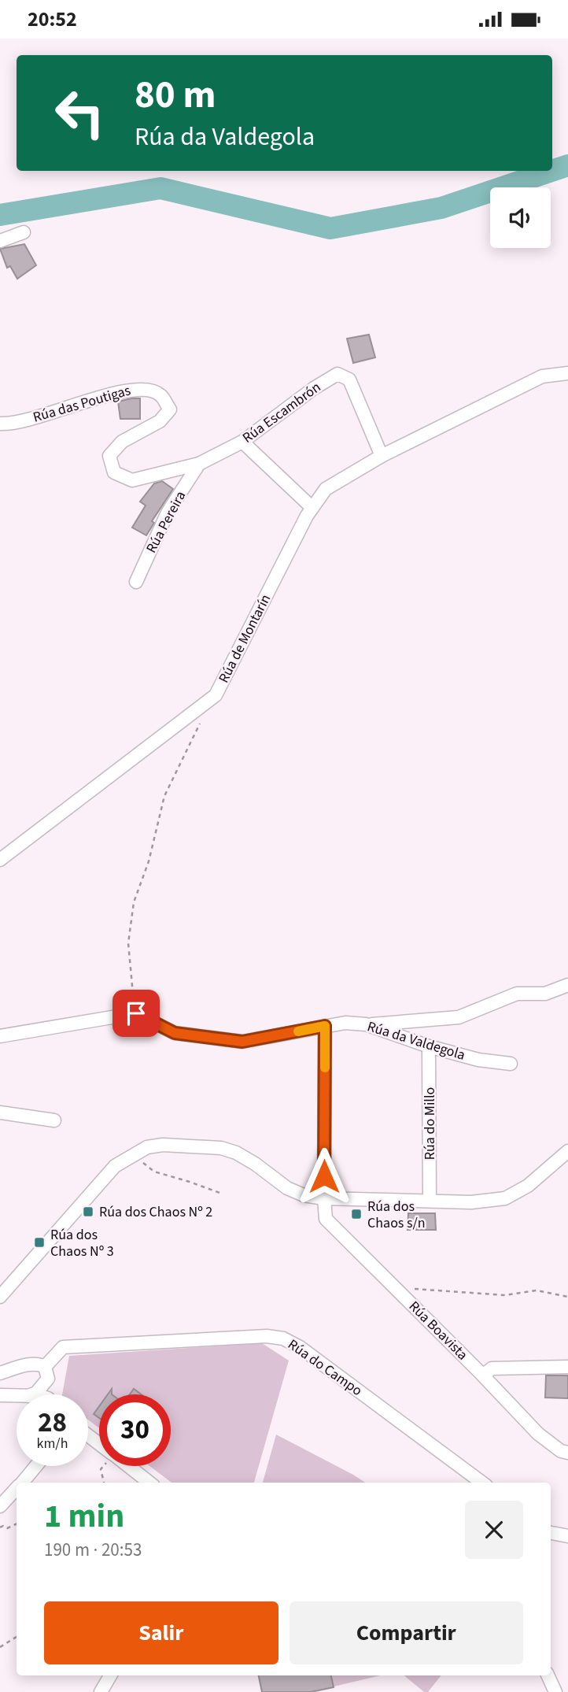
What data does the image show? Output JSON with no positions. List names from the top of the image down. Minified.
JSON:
{"streets":{"street":["Rúa das Poutigas","Rúa Escambrón","Rúa Pereira","Rúa de Montarín","Rúa da Valdegola","Rúa do Millo","Rúa Boavista","Rúa do Campo"]},"crossings":[["Rúa das Poutigas","Rúa Escambrón"],["Rúa das Poutigas","Rúa Pereira"],["Rúa Escambrón","Rúa Pereira"],["Rúa Escambrón","Rúa de Montarín"],["Rúa da Valdegola","Rúa do Millo"],["Rúa da Valdegola","Rúa Boavista"]],"places":{"transit":["Rúa dos Chaos Nº 2","Rúa dos Chaos s/n","Rúa dos Chaos Nº 3"]},"page":{"status":"20:52","turn":["80 m","Rúa da Valdegola"],"speed":"28 km/h","limit":"30","heading":["1 min","190 m · 20:53"],"buttons":["Salir","Compartir"]}}
